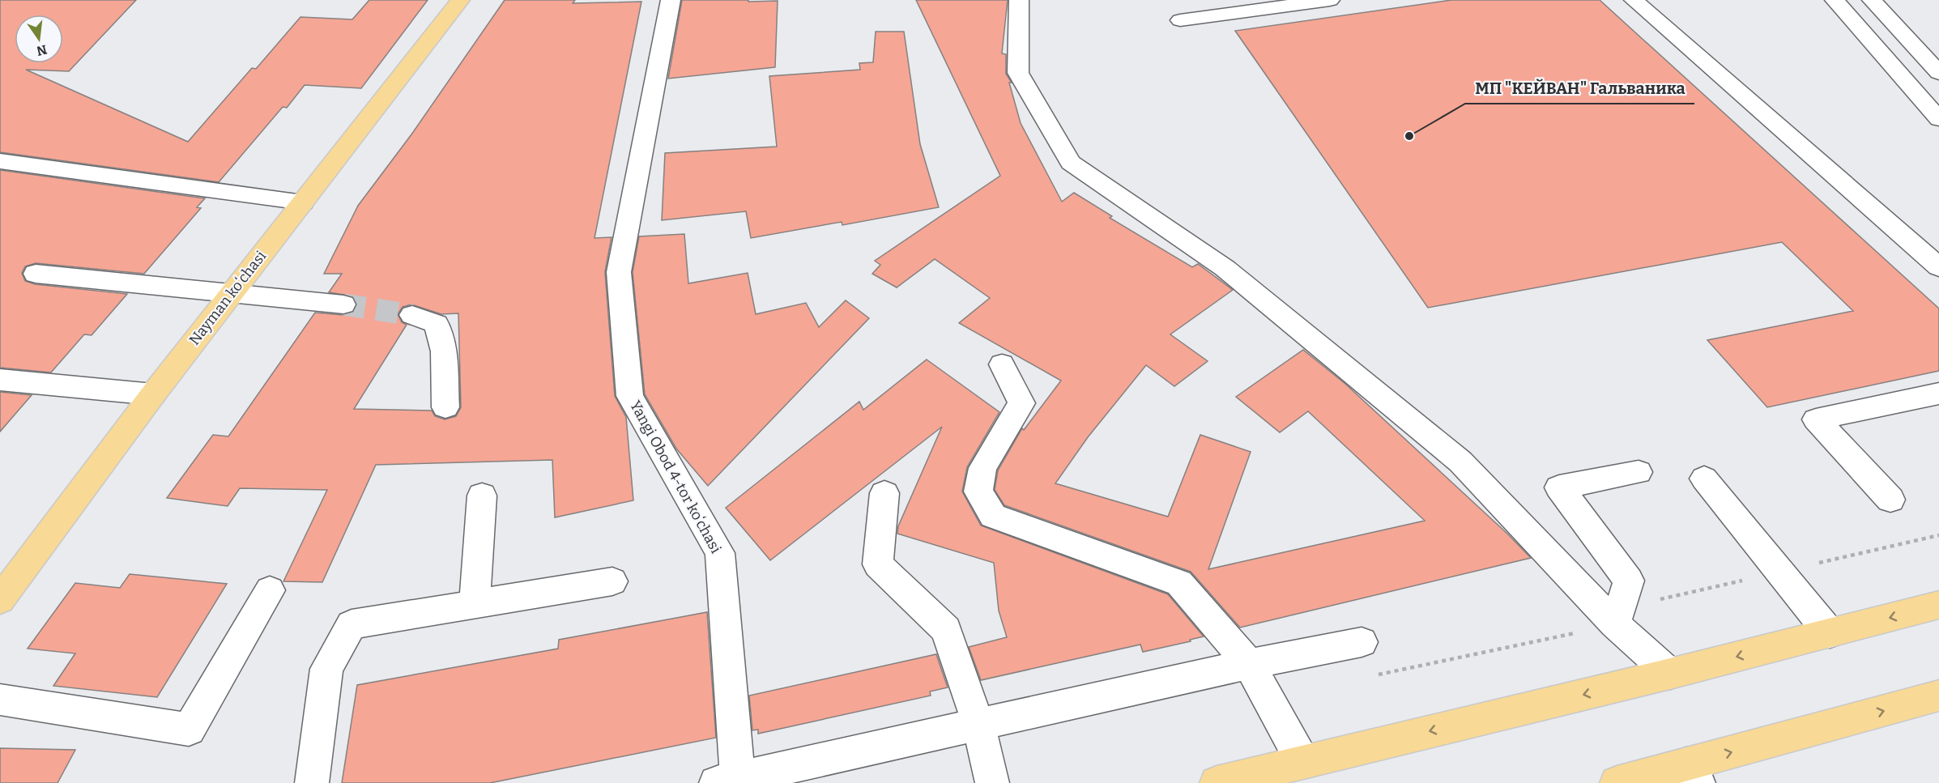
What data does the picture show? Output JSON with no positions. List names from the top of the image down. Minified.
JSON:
{"streets":{"main road":["Nayman koʻchasi"],"street":["Yangi Obod 4-tor koʻchasi"]},"places":["МП \"КЕЙВАН\" Гальваника"],"north":"bottom"}
